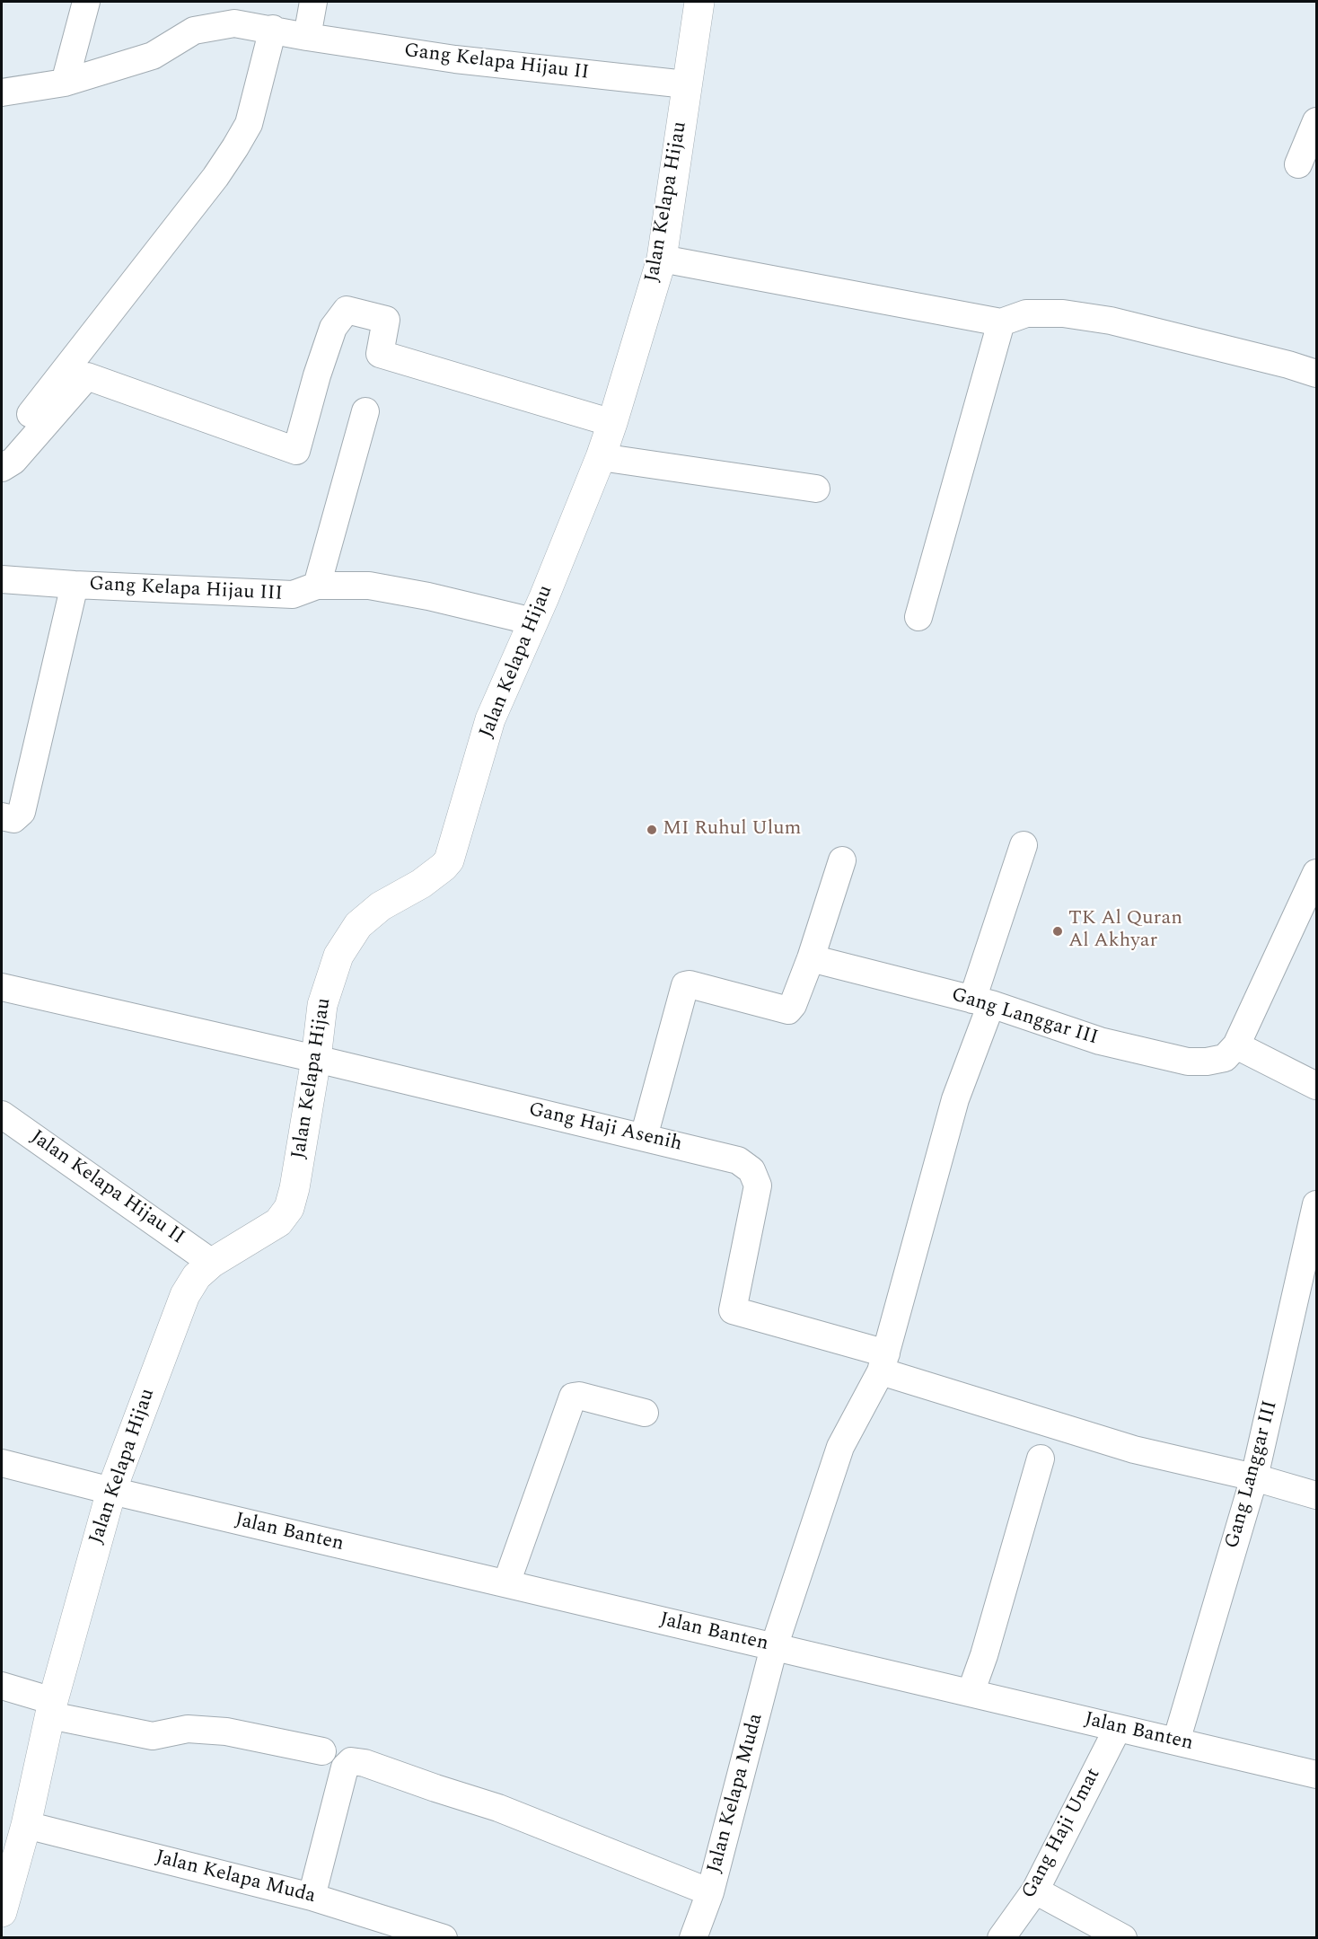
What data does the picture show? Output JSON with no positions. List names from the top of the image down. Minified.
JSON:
{"streets":{"street":["Gang Kelapa Hijau II","Jalan Kelapa Hijau","Gang Kelapa Hijau III","Gang Langgar III","Gang Haji Asenih","Jalan Kelapa Hijau II","Jalan Banten","Jalan Kelapa Muda","Gang Haji Umat"]},"crossings":[["Gang Kelapa Hijau II","Jalan Kelapa Hijau"],["Jalan Kelapa Hijau","Gang Kelapa Hijau III"],["Jalan Kelapa Hijau","Gang Haji Asenih"],["Jalan Kelapa Hijau","Jalan Kelapa Hijau II"],["Jalan Kelapa Hijau","Jalan Banten"],["Jalan Kelapa Hijau","Jalan Kelapa Muda"],["Gang Langgar III","Jalan Banten"],["Gang Langgar III","Jalan Kelapa Muda"],["Gang Haji Asenih","Jalan Kelapa Muda"],["Jalan Banten","Jalan Kelapa Muda"],["Jalan Banten","Gang Haji Umat"]],"places":["MI Ruhul Ulum","TK Al Quran Al Akhyar"]}
